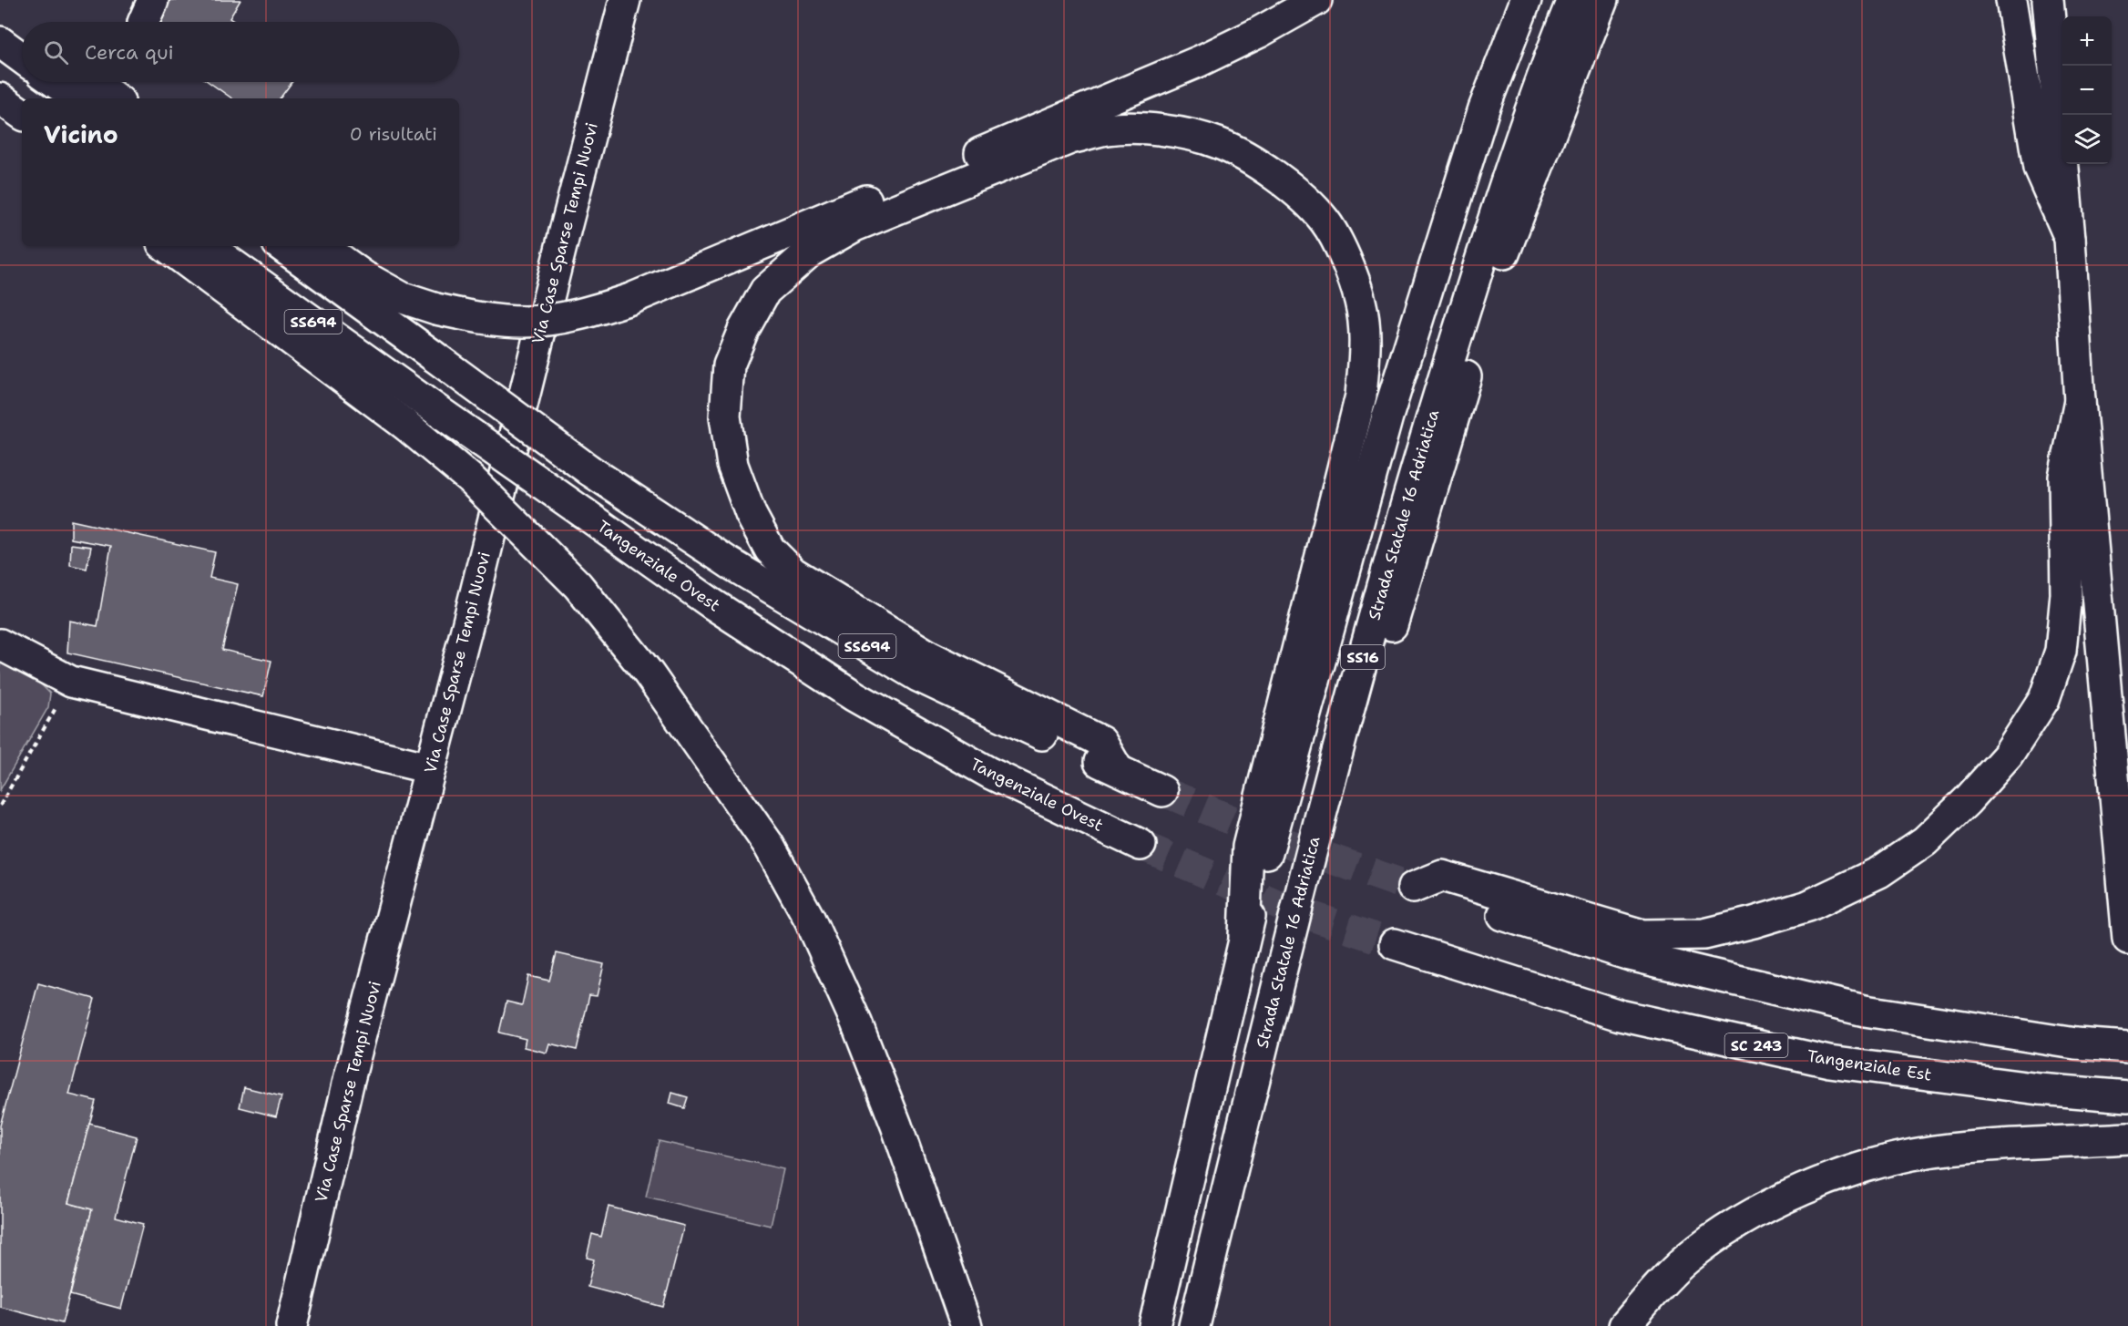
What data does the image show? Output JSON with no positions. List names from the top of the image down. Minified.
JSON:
{"streets":{"main road":["Via Case Sparse Tempi Nuovi","SS694","Strada Statale 16 Adriatica","Tangenziale Ovest","SS16","SC 243","Tangenziale Est"]},"page":{"map_buttons":["+","−"],"search":"Cerca qui","heading":["Vicino","0 risultati"]}}
